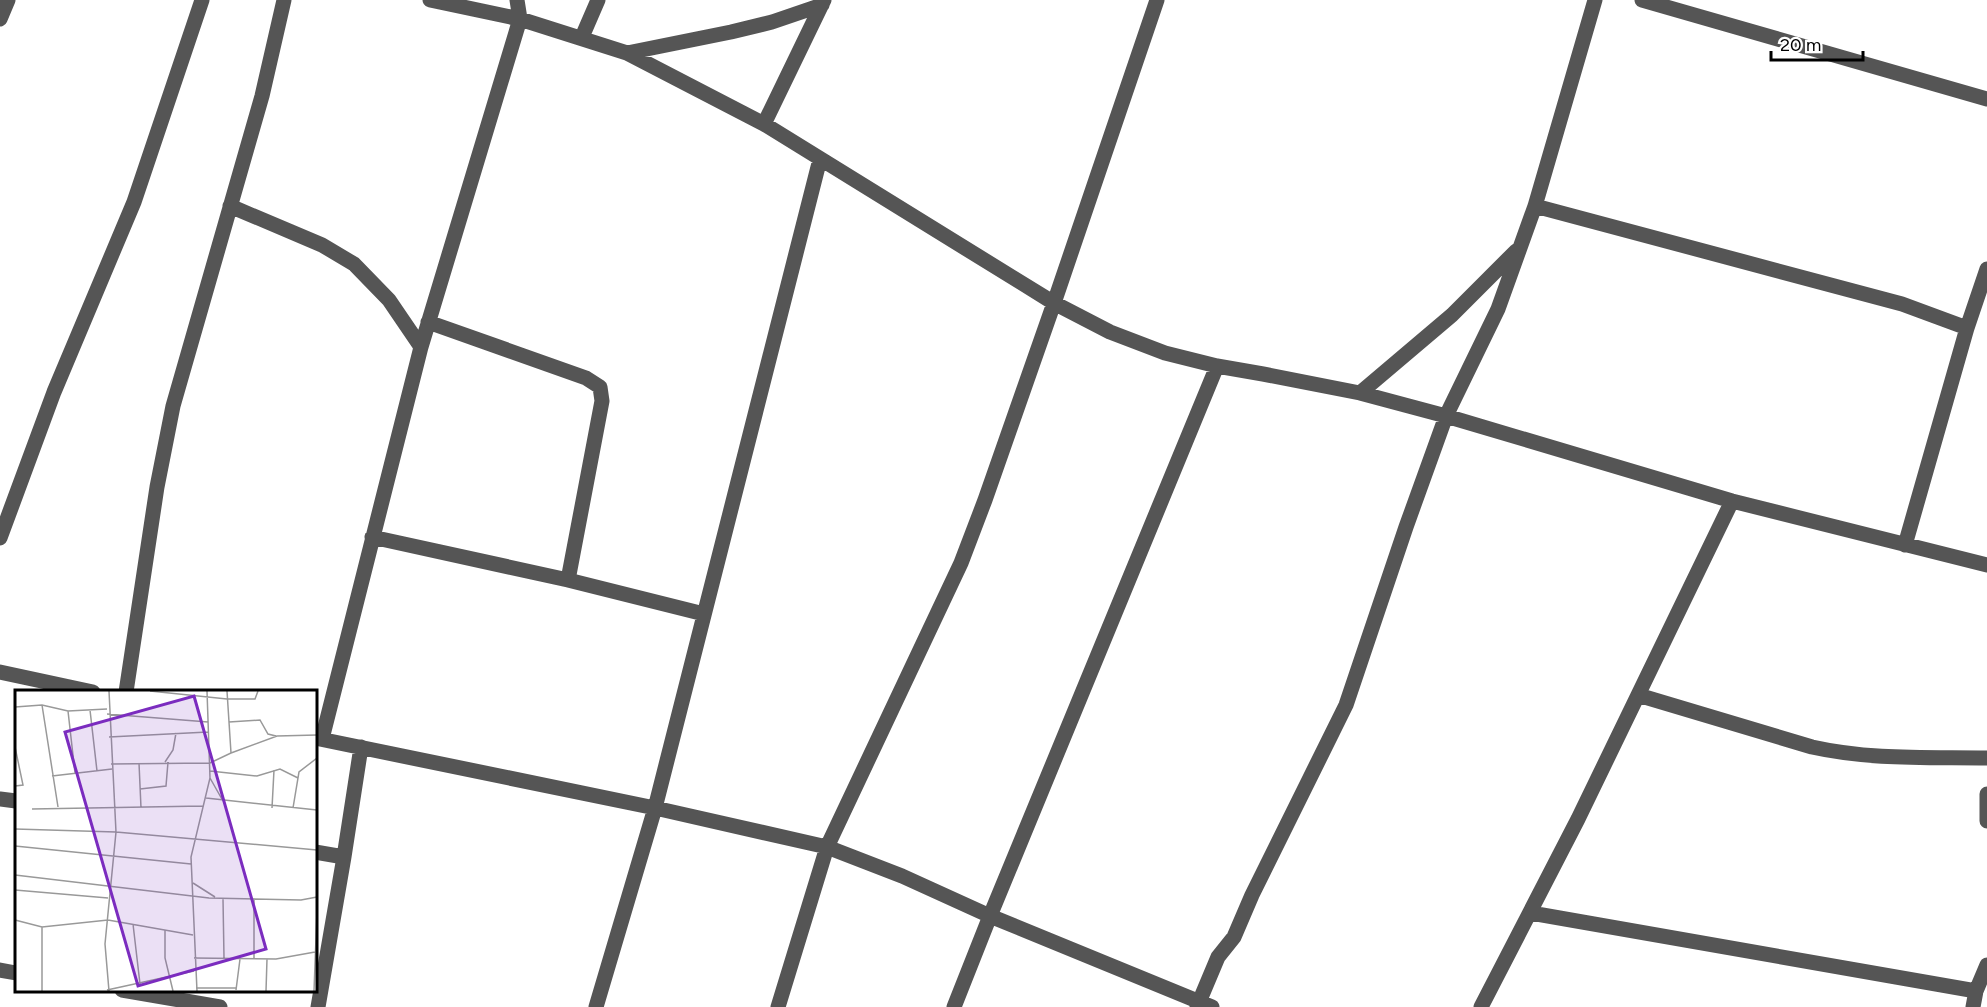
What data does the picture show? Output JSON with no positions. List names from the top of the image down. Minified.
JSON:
{"scale_bar":"20 m"}
